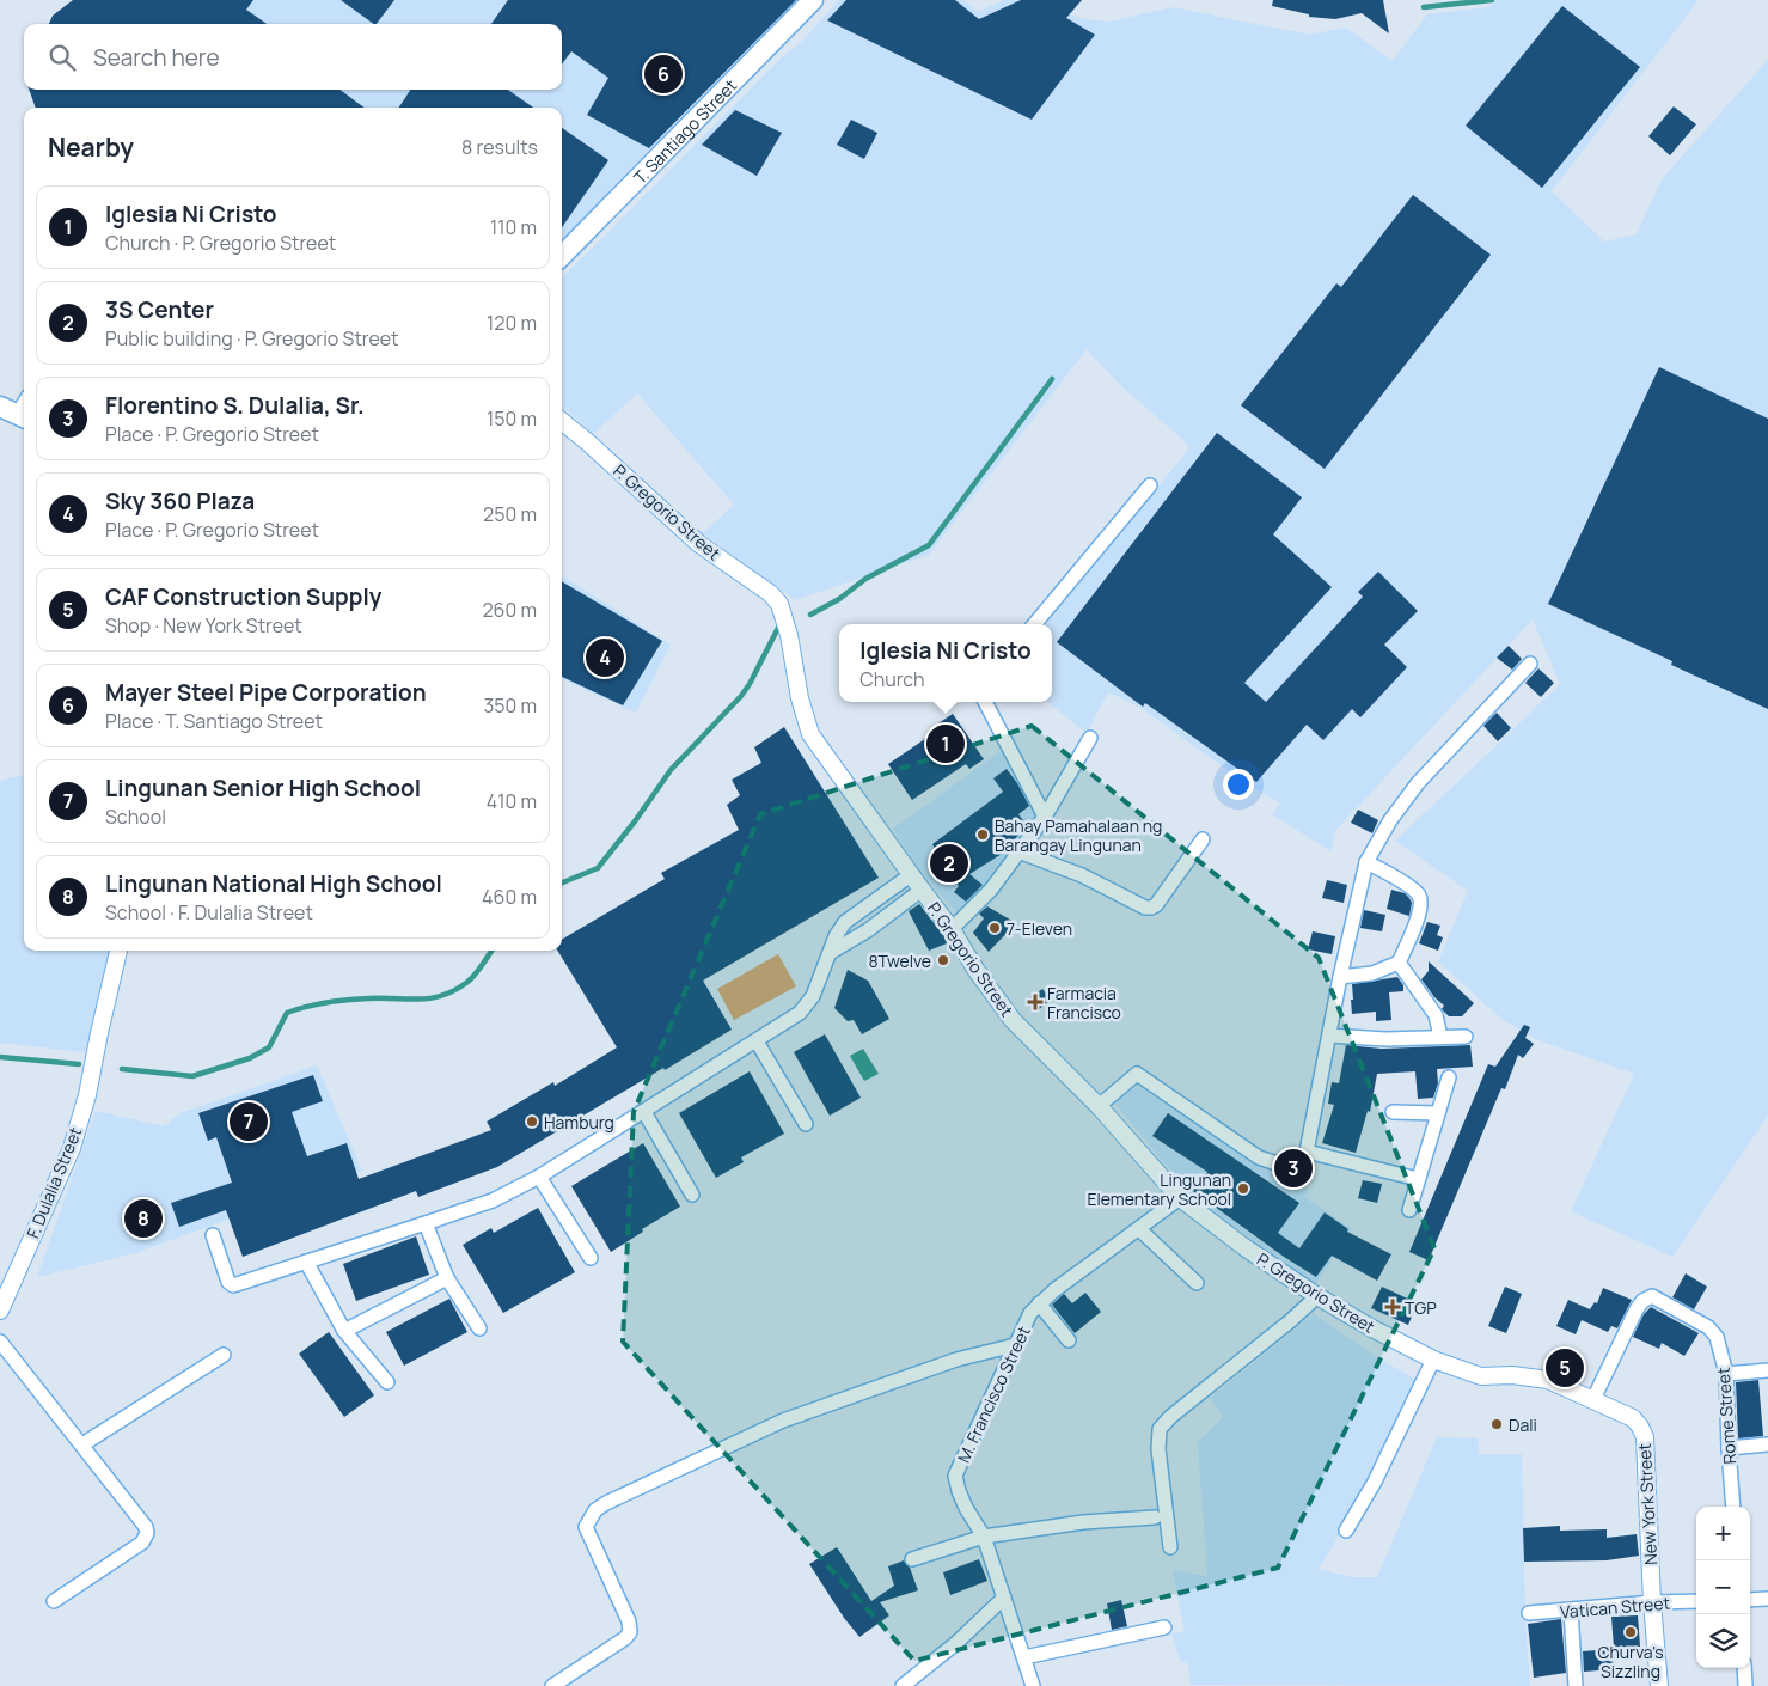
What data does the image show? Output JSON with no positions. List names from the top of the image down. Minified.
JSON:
{"streets":{"main road":["T. Santiago Street"],"street":["P. Gregorio Street","F. Dulalia Street","M. Francisco Street","Rome Street","New York Street","Vatican Street"]},"crossings":[["P. Gregorio Street","M. Francisco Street"],["P. Gregorio Street","New York Street"],["Rome Street","New York Street"],["New York Street","Vatican Street"]],"places":{"other":["Bahay Pamahalaan ng Barangay Lingunan","7-Eleven","8Twelve","Hamburg","Lingunan Elementary School","Dali","Churva's Sizzling"],"health":["Farmacia Francisco","TGP"]},"page":{"search":"Search here","pins":["6","4","1","2","7","3","8","5"],"heading":["Nearby","8 results"],"list":[{"mark":"1","name":"Iglesia Ni Cristo","note":"Church · P. Gregorio Street","value":"110 m"},{"mark":"2","name":"3S Center","note":"Public building · P. Gregorio Street","value":"120 m"},{"mark":"3","name":"Florentino S. Dulalia, Sr.","note":"Place · P. Gregorio Street","value":"150 m"},{"mark":"4","name":"Sky 360 Plaza","note":"Place · P. Gregorio Street","value":"250 m"},{"mark":"5","name":"CAF Construction Supply","note":"Shop · New York Street","value":"260 m"},{"mark":"6","name":"Mayer Steel Pipe Corporation","note":"Place · T. Santiago Street","value":"350 m"},{"mark":"7","name":"Lingunan Senior High School","note":"School","value":"410 m"},{"mark":"8","name":"Lingunan National High School","note":"School · F. Dulalia Street","value":"460 m"}],"popup":["Iglesia Ni Cristo","Church"],"map_buttons":["+","−"]}}
